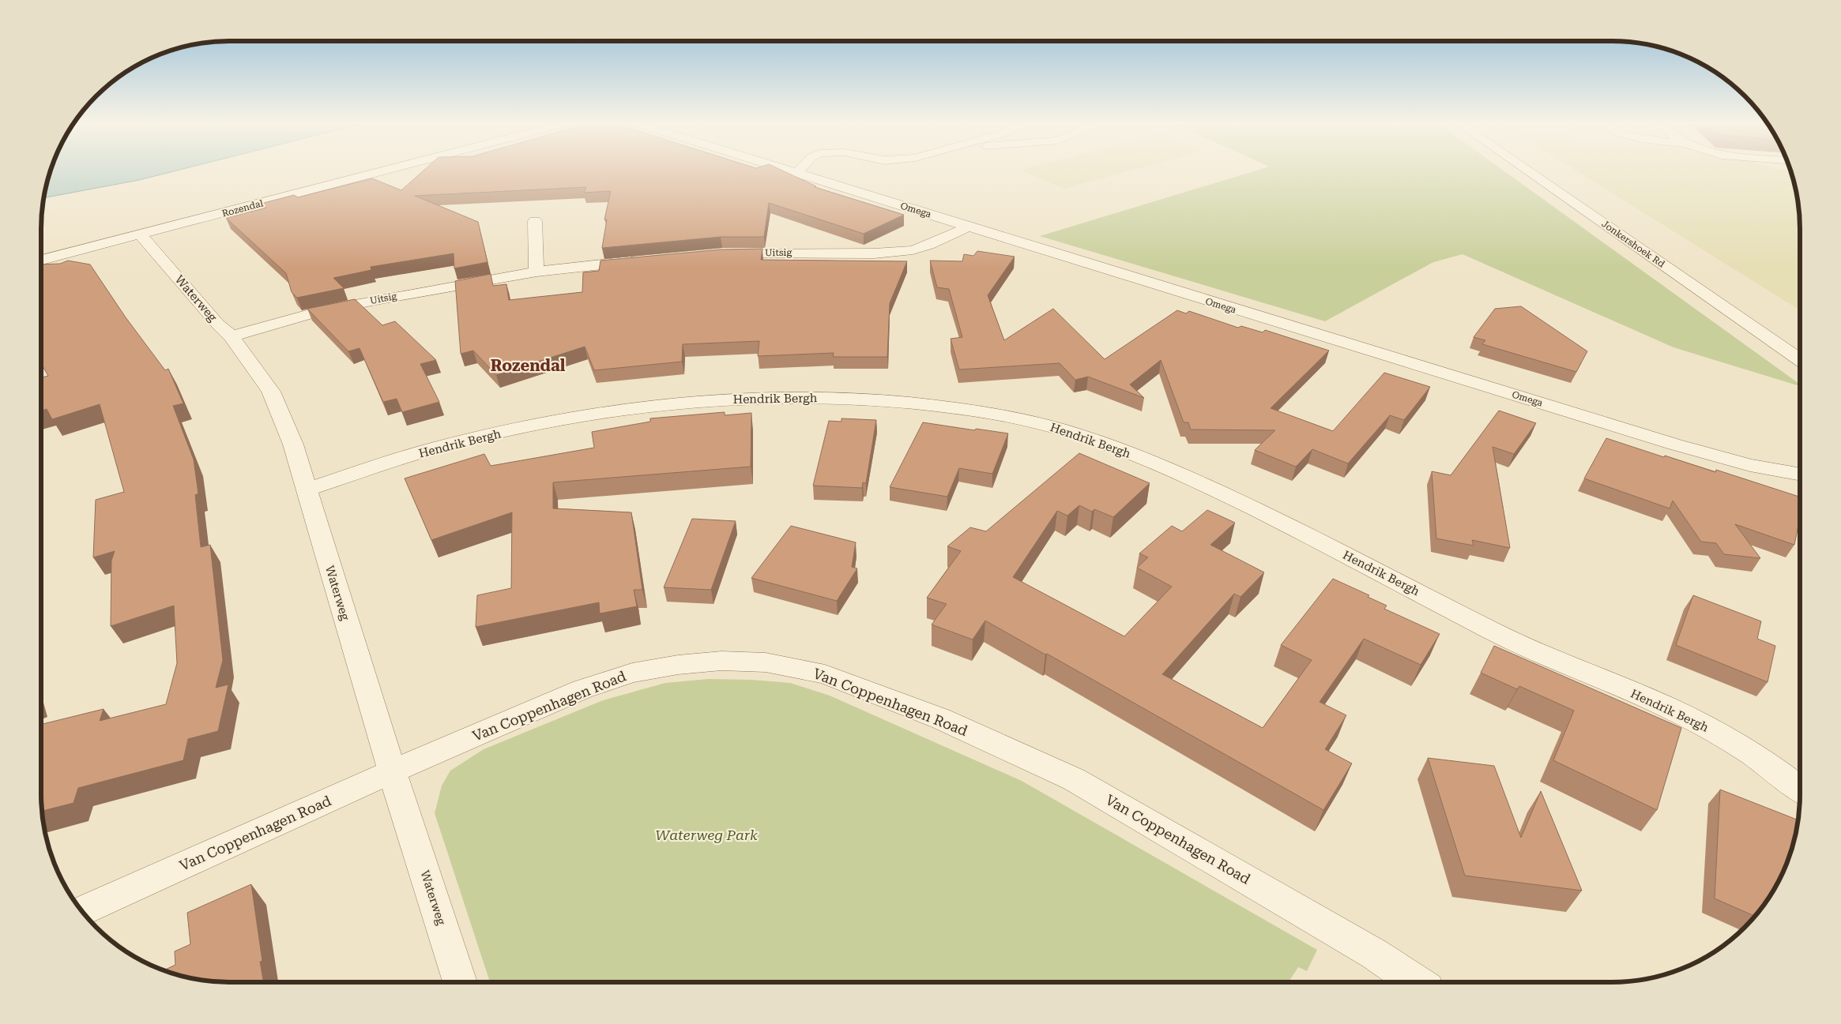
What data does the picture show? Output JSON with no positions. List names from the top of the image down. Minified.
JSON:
{"streets":{"street":["Rozendal","Omega","Jonkershoek Rd","Uitsig","Waterweg","Hendrik Bergh","Van Coppenhagen Road"]},"crossings":[["Rozendal","Waterweg"],["Omega","Uitsig"],["Uitsig","Waterweg"],["Waterweg","Hendrik Bergh"],["Waterweg","Van Coppenhagen Road"]],"districts":["Rozendal"],"parks":["Waterweg Park"]}
